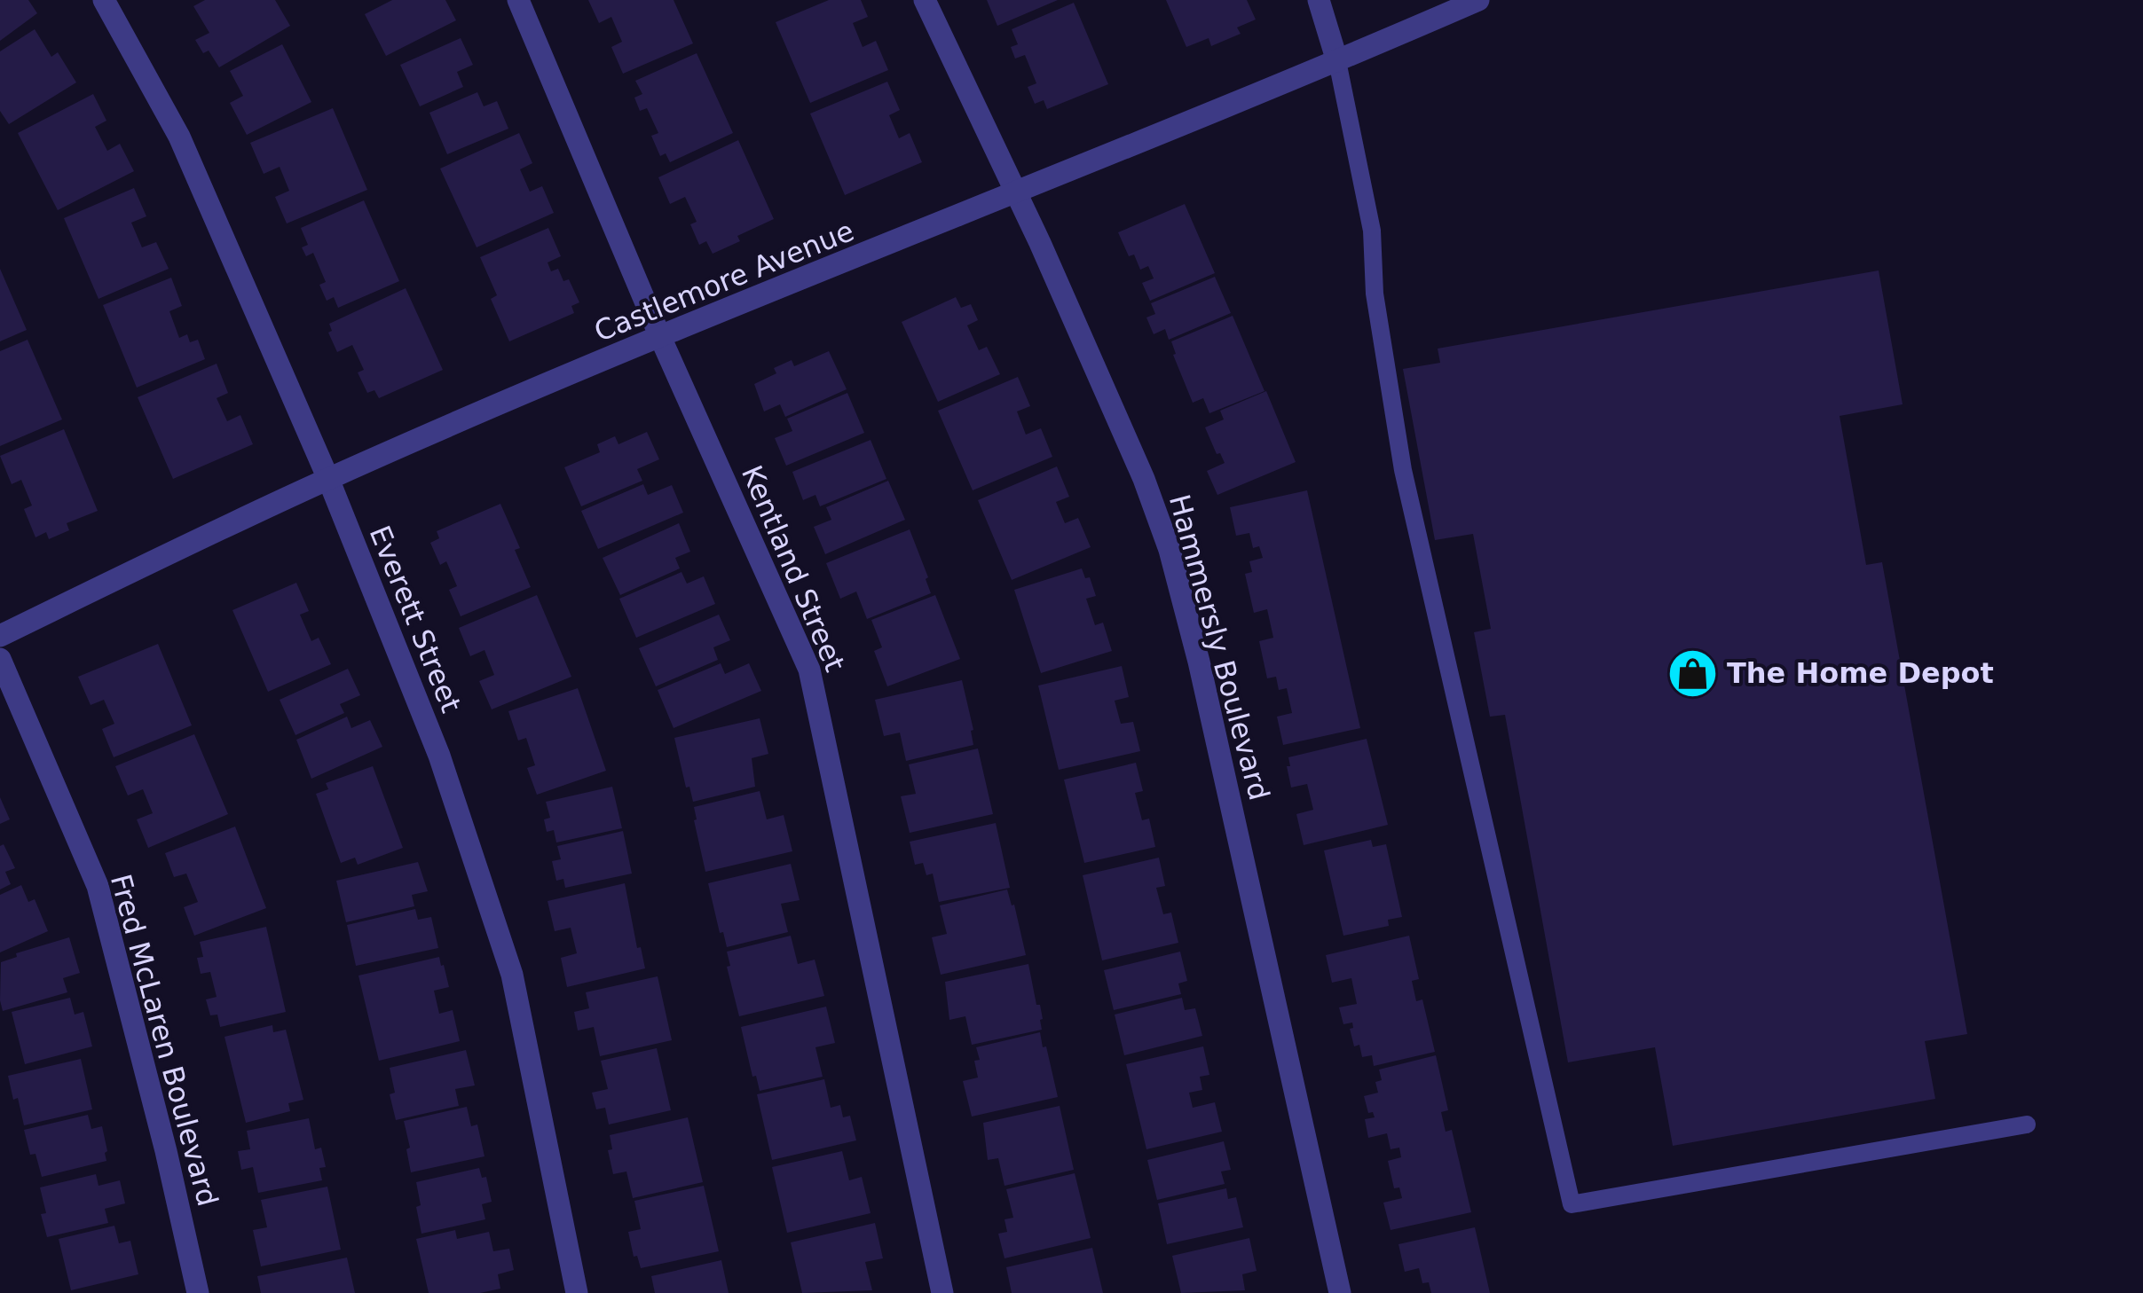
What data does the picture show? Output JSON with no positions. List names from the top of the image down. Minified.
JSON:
{"streets":{"street":["Castlemore Avenue","Kentland Street","Everett Street","Hammersly Boulevard","Fred McLaren Boulevard"]},"crossings":[["Castlemore Avenue","Kentland Street"],["Castlemore Avenue","Everett Street"],["Castlemore Avenue","Hammersly Boulevard"]],"places":{"shop":["The Home Depot"]}}
